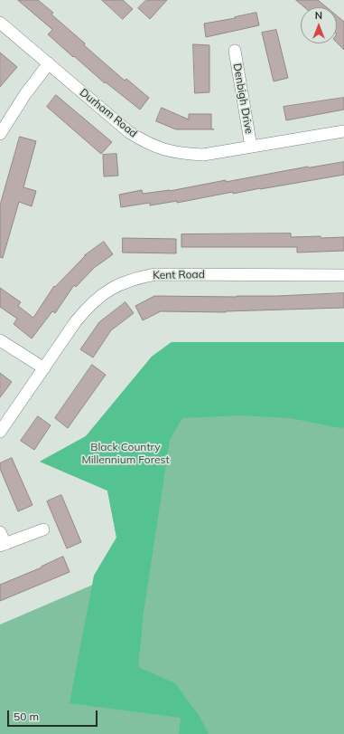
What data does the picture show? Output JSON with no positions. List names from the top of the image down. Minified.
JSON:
{"streets":{"street":["Denbigh Drive","Durham Road","Kent Road"]},"crossings":[["Denbigh Drive","Durham Road"]],"parks":["Black Country Millennium Forest"],"scale_bar":"50 m","north":"top"}
